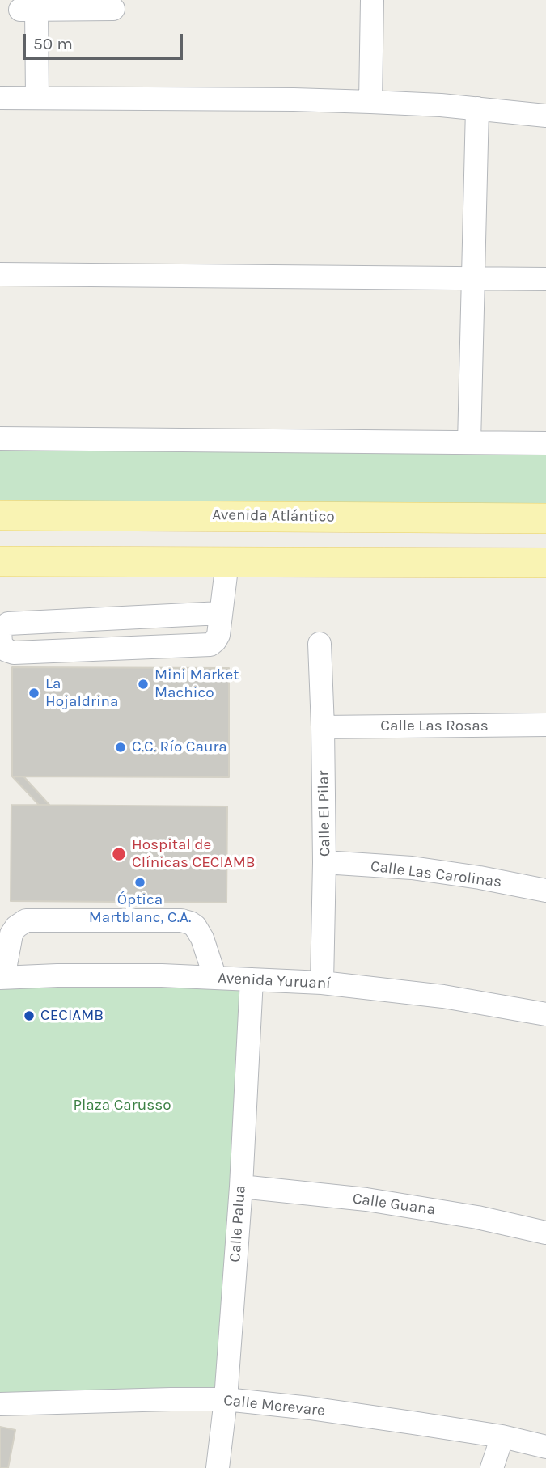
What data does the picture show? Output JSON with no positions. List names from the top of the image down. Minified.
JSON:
{"streets":{"main road":["Avenida Atlántico"],"street":["Calle Las Rosas","Calle El Pilar","Calle Las Carolinas","Avenida Yuruaní","Calle Guana","Calle Palua","Calle Merevare"]},"crossings":[["Calle Las Rosas","Calle El Pilar"],["Calle El Pilar","Calle Las Carolinas"],["Calle El Pilar","Avenida Yuruaní"],["Avenida Yuruaní","Calle Palua"],["Calle Guana","Calle Palua"],["Calle Palua","Calle Merevare"]],"parks":["Plaza Carusso"],"places":["Mini Market Machico","La Hojaldrina","C.C. Río Caura","Hospital de Clínicas CECIAMB","Óptica Martblanc, C.A.","CECIAMB"],"scale_bar":"50 m"}
